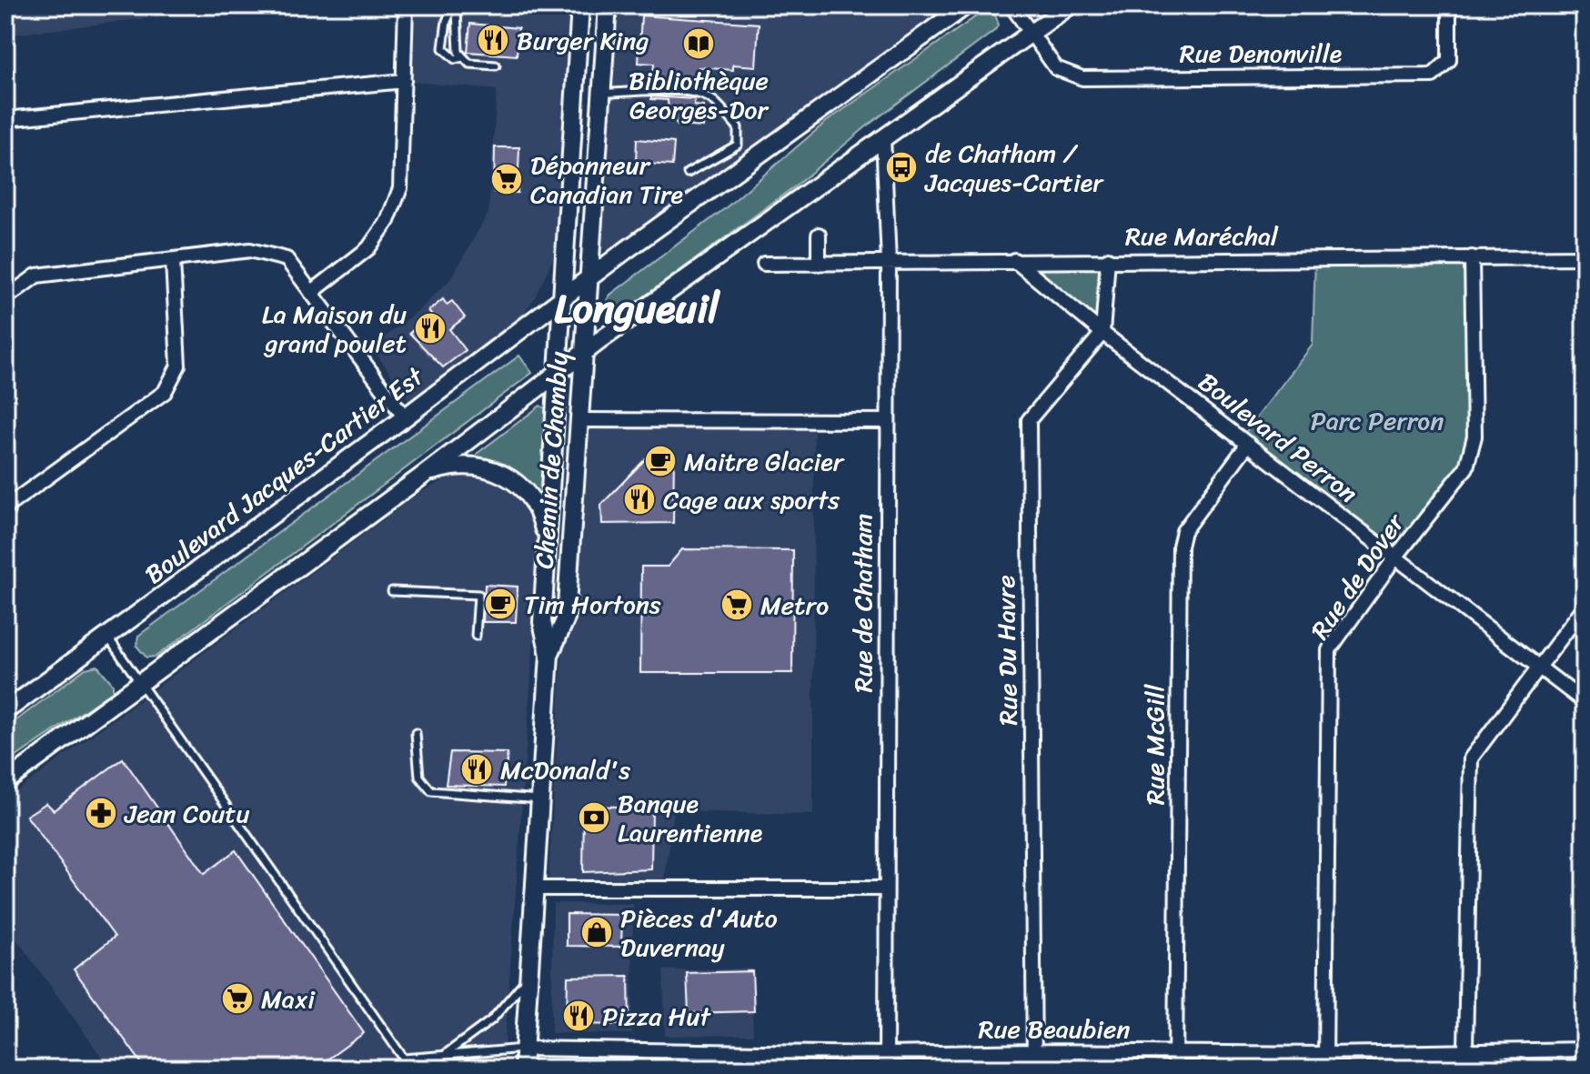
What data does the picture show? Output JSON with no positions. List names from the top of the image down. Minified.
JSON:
{"streets":{"main road":["Chemin de Chambly","Boulevard Jacques-Cartier Est"],"street":["Rue Denonville","Rue Maréchal","Boulevard Perron","Rue de Dover","Rue de Chatham","Rue Du Havre","Rue McGill","Rue Beaubien"]},"crossings":[["Rue Maréchal","Boulevard Perron"],["Rue Maréchal","Rue de Dover"],["Rue Maréchal","Rue de Chatham"],["Boulevard Perron","Rue de Dover"],["Boulevard Perron","Rue Du Havre"],["Boulevard Perron","Rue McGill"],["Chemin de Chambly","Boulevard Jacques-Cartier Est"],["Chemin de Chambly","Rue Beaubien"],["Rue de Dover","Rue Beaubien"],["Rue de Chatham","Rue Beaubien"],["Rue Du Havre","Rue Beaubien"],["Rue McGill","Rue Beaubien"]],"districts":["Longueuil"],"parks":["Parc Perron"],"places":{"restaurant":["Burger King","La Maison du grand poulet","Cage aux sports","McDonald's","Pizza Hut"],"library":["Bibliothèque Georges-Dor"],"bus stop":["de Chatham / Jacques-Cartier"],"supermarket":["Dépanneur Canadian Tire","Metro","Maxi"],"cafe":["Maitre Glacier","Tim Hortons"],"pharmacy":["Jean Coutu"],"bank":["Banque Laurentienne"],"shop":["Pièces d'Auto Duvernay"]}}
